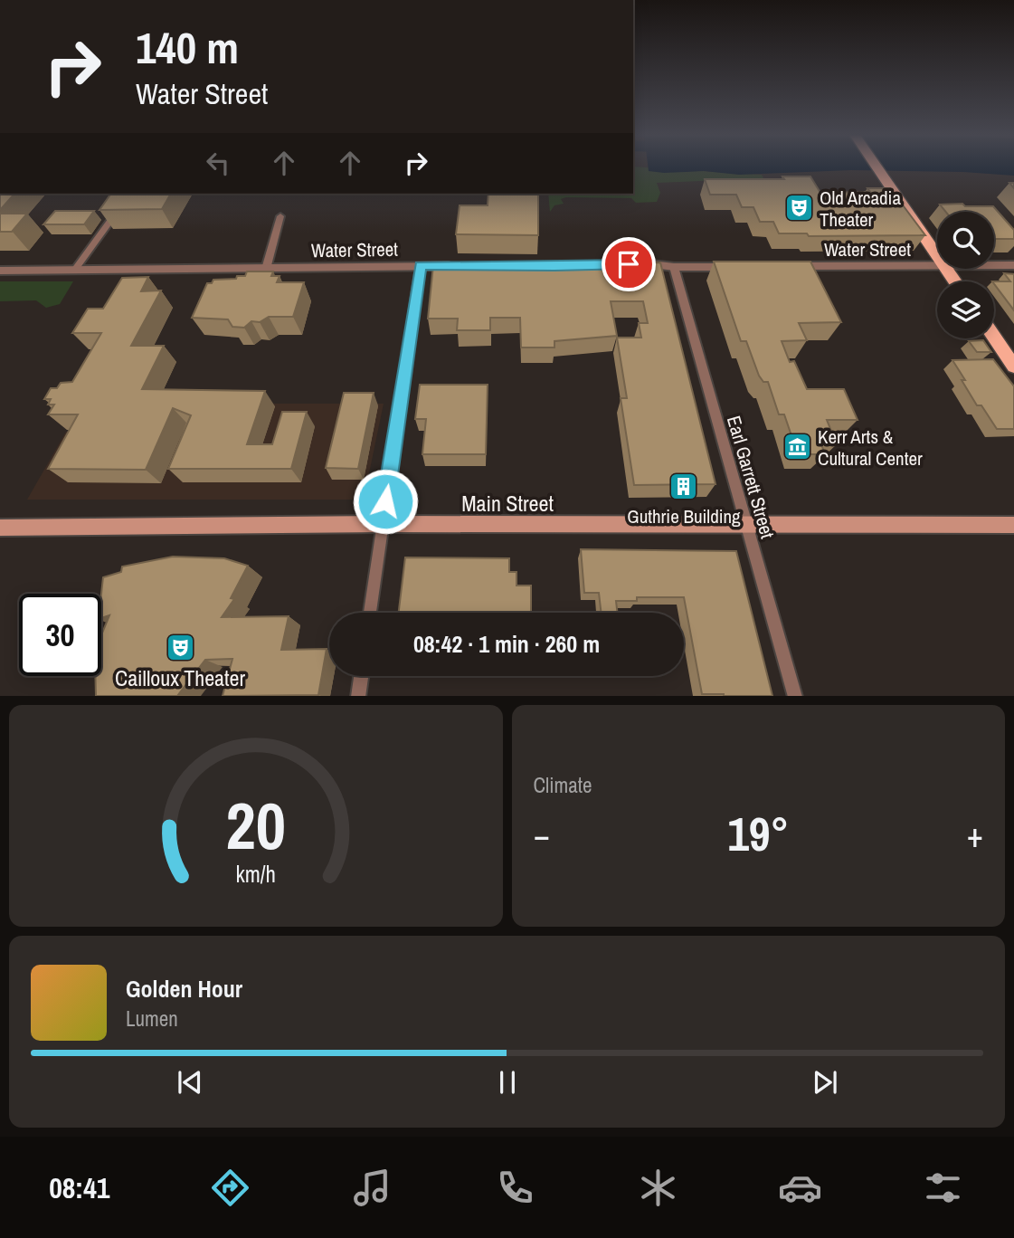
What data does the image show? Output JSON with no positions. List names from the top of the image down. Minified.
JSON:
{"streets":{"main road":["Main Street"],"street":["Water Street","Earl Garrett Street"]},"crossings":[["Earl Garrett Street","Main Street"]],"places":{"theatre":["Old Arcadia Theater","Cailloux Theater"],"museum":["Kerr Arts & Cultural Center"],"building":["Guthrie Building"]},"page":{"turn":["140 m","Water Street"],"limit":"30","trip":"08:42 · 1 min · 260 m","tile":"Climate","heat":["−","19°","+"],"song":["Golden Hour","Lumen"],"tabs":"08:41","gauge":["20","km/h"]}}
